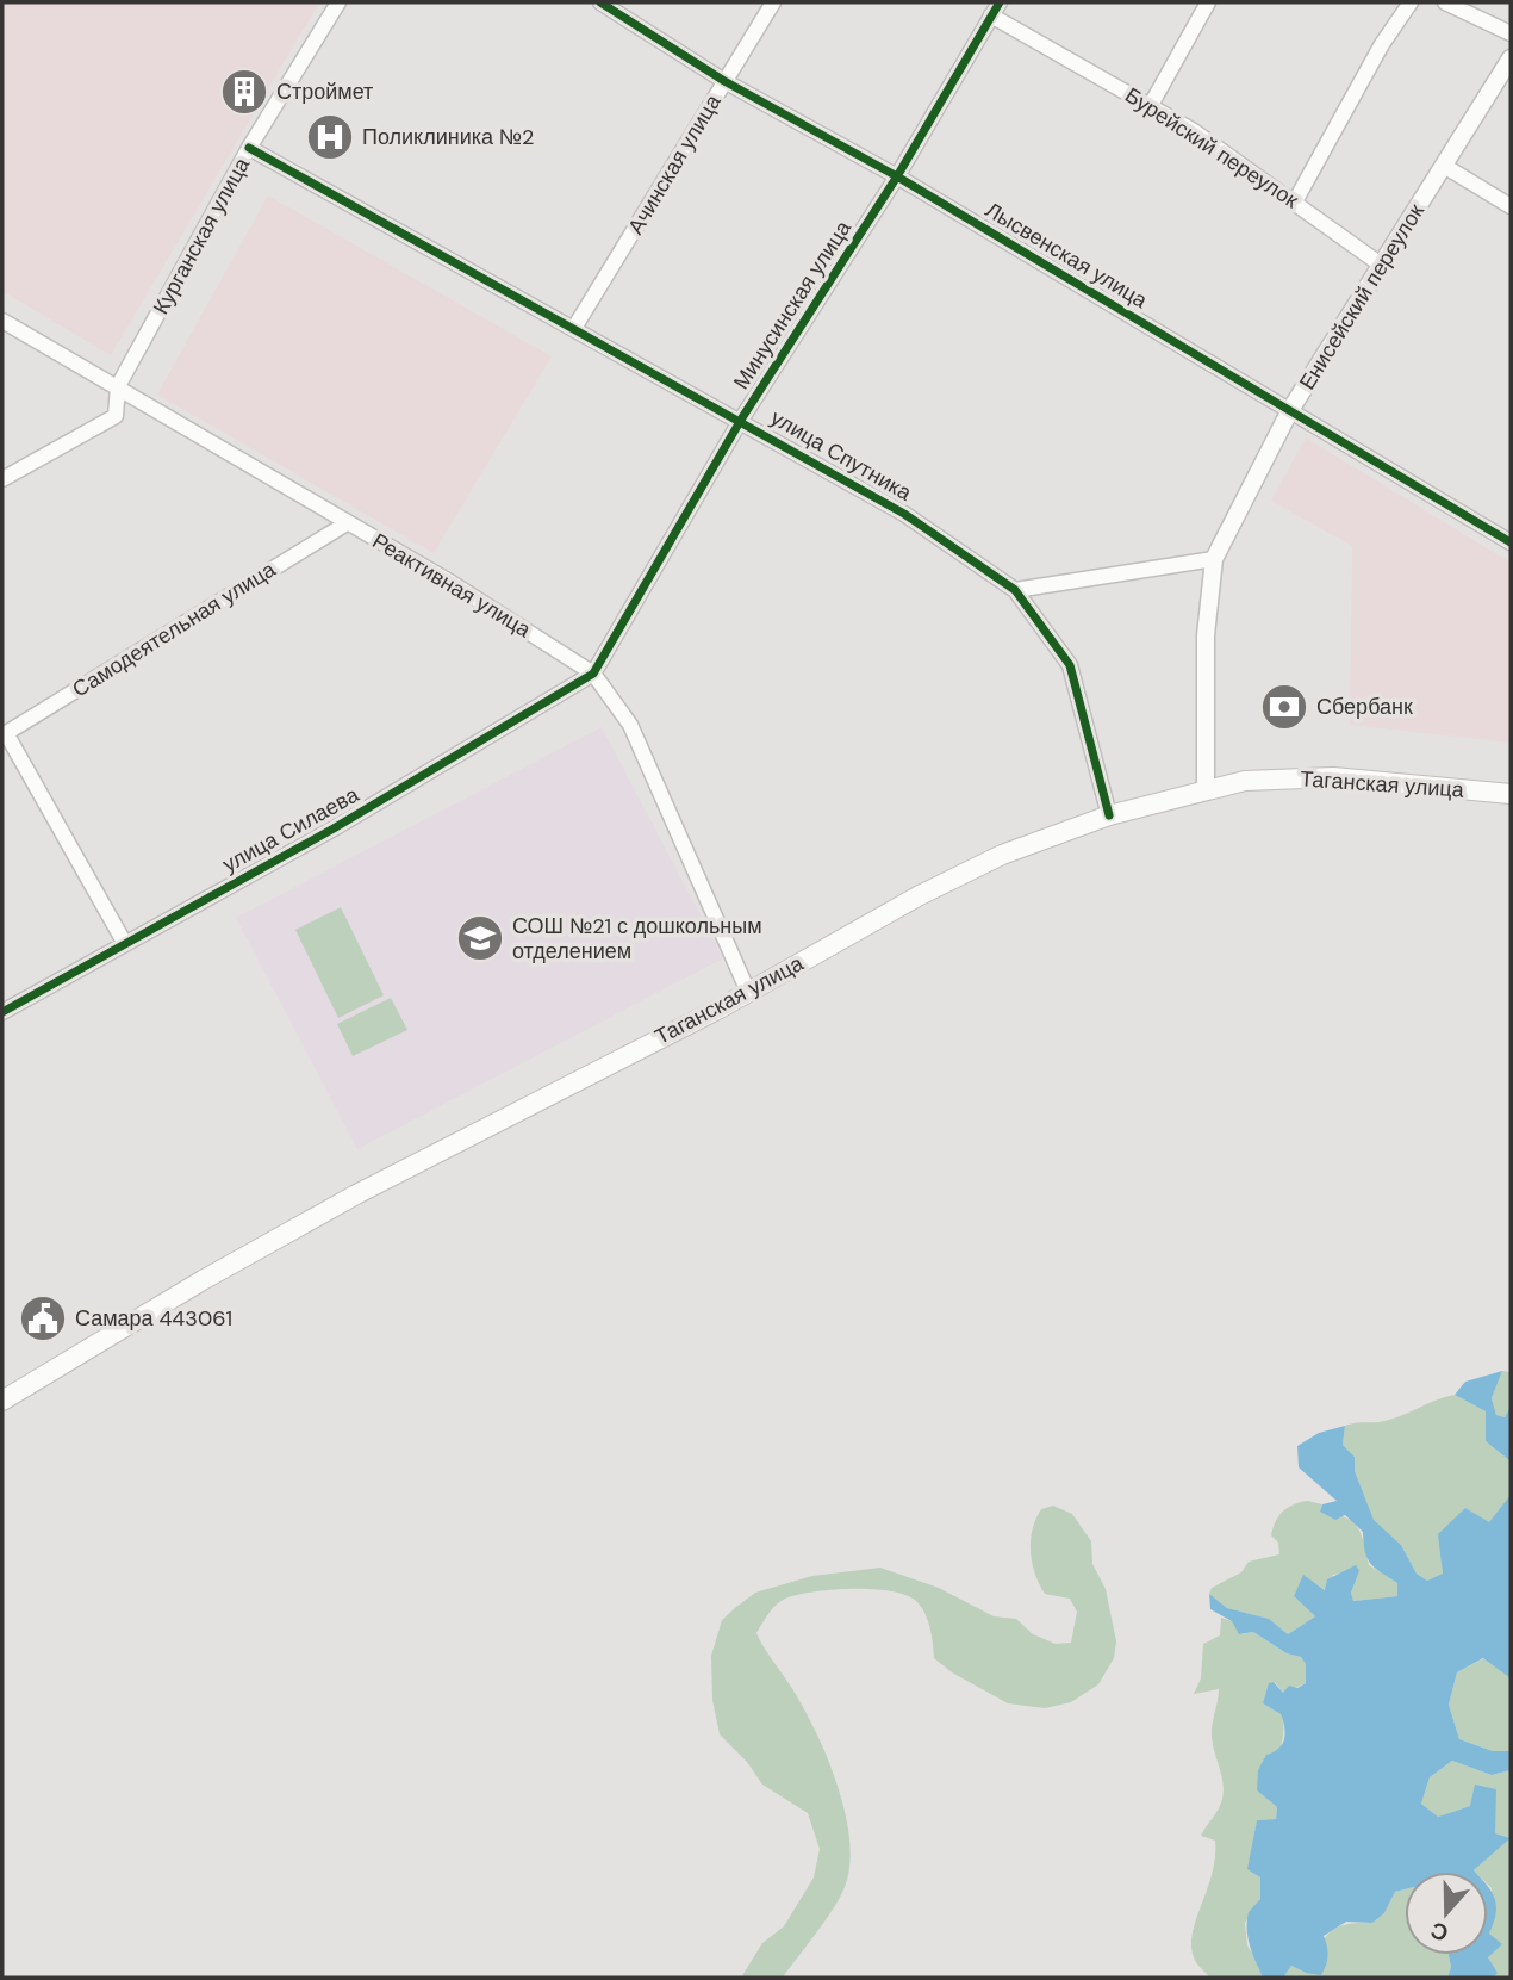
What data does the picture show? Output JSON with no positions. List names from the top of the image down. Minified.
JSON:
{"streets":{"main road":["Таганская улица"],"street":["Бурейский переулок","Ачинская улица","Курганская улица","Лысвенская улица","Енисейский переулок","Минусинская улица","улица Спутника","Реактивная улица","Самодеятельная улица","улица Силаева"]},"crossings":[["Бурейский переулок","Енисейский переулок"],["Бурейский переулок","Минусинская улица"],["Ачинская улица","Лысвенская улица"],["Ачинская улица","улица Спутника"],["Курганская улица","улица Спутника"],["Курганская улица","Реактивная улица"],["Лысвенская улица","Енисейский переулок"],["Лысвенская улица","Минусинская улица"],["Енисейский переулок","Таганская улица"],["Минусинская улица","улица Спутника"],["Минусинская улица","Реактивная улица"],["Минусинская улица","улица Силаева"],["улица Спутника","Таганская улица"],["Реактивная улица","Самодеятельная улица"],["Реактивная улица","Таганская улица"],["Реактивная улица","улица Силаева"]],"places":{"building":["Строймет"],"hospital":["Поликлиника №2"],"bank":["Сбербанк"],"school or university":["СОШ №21 с дошкольным отделением"],"public building":["Самара 443061"]},"north":"bottom"}
